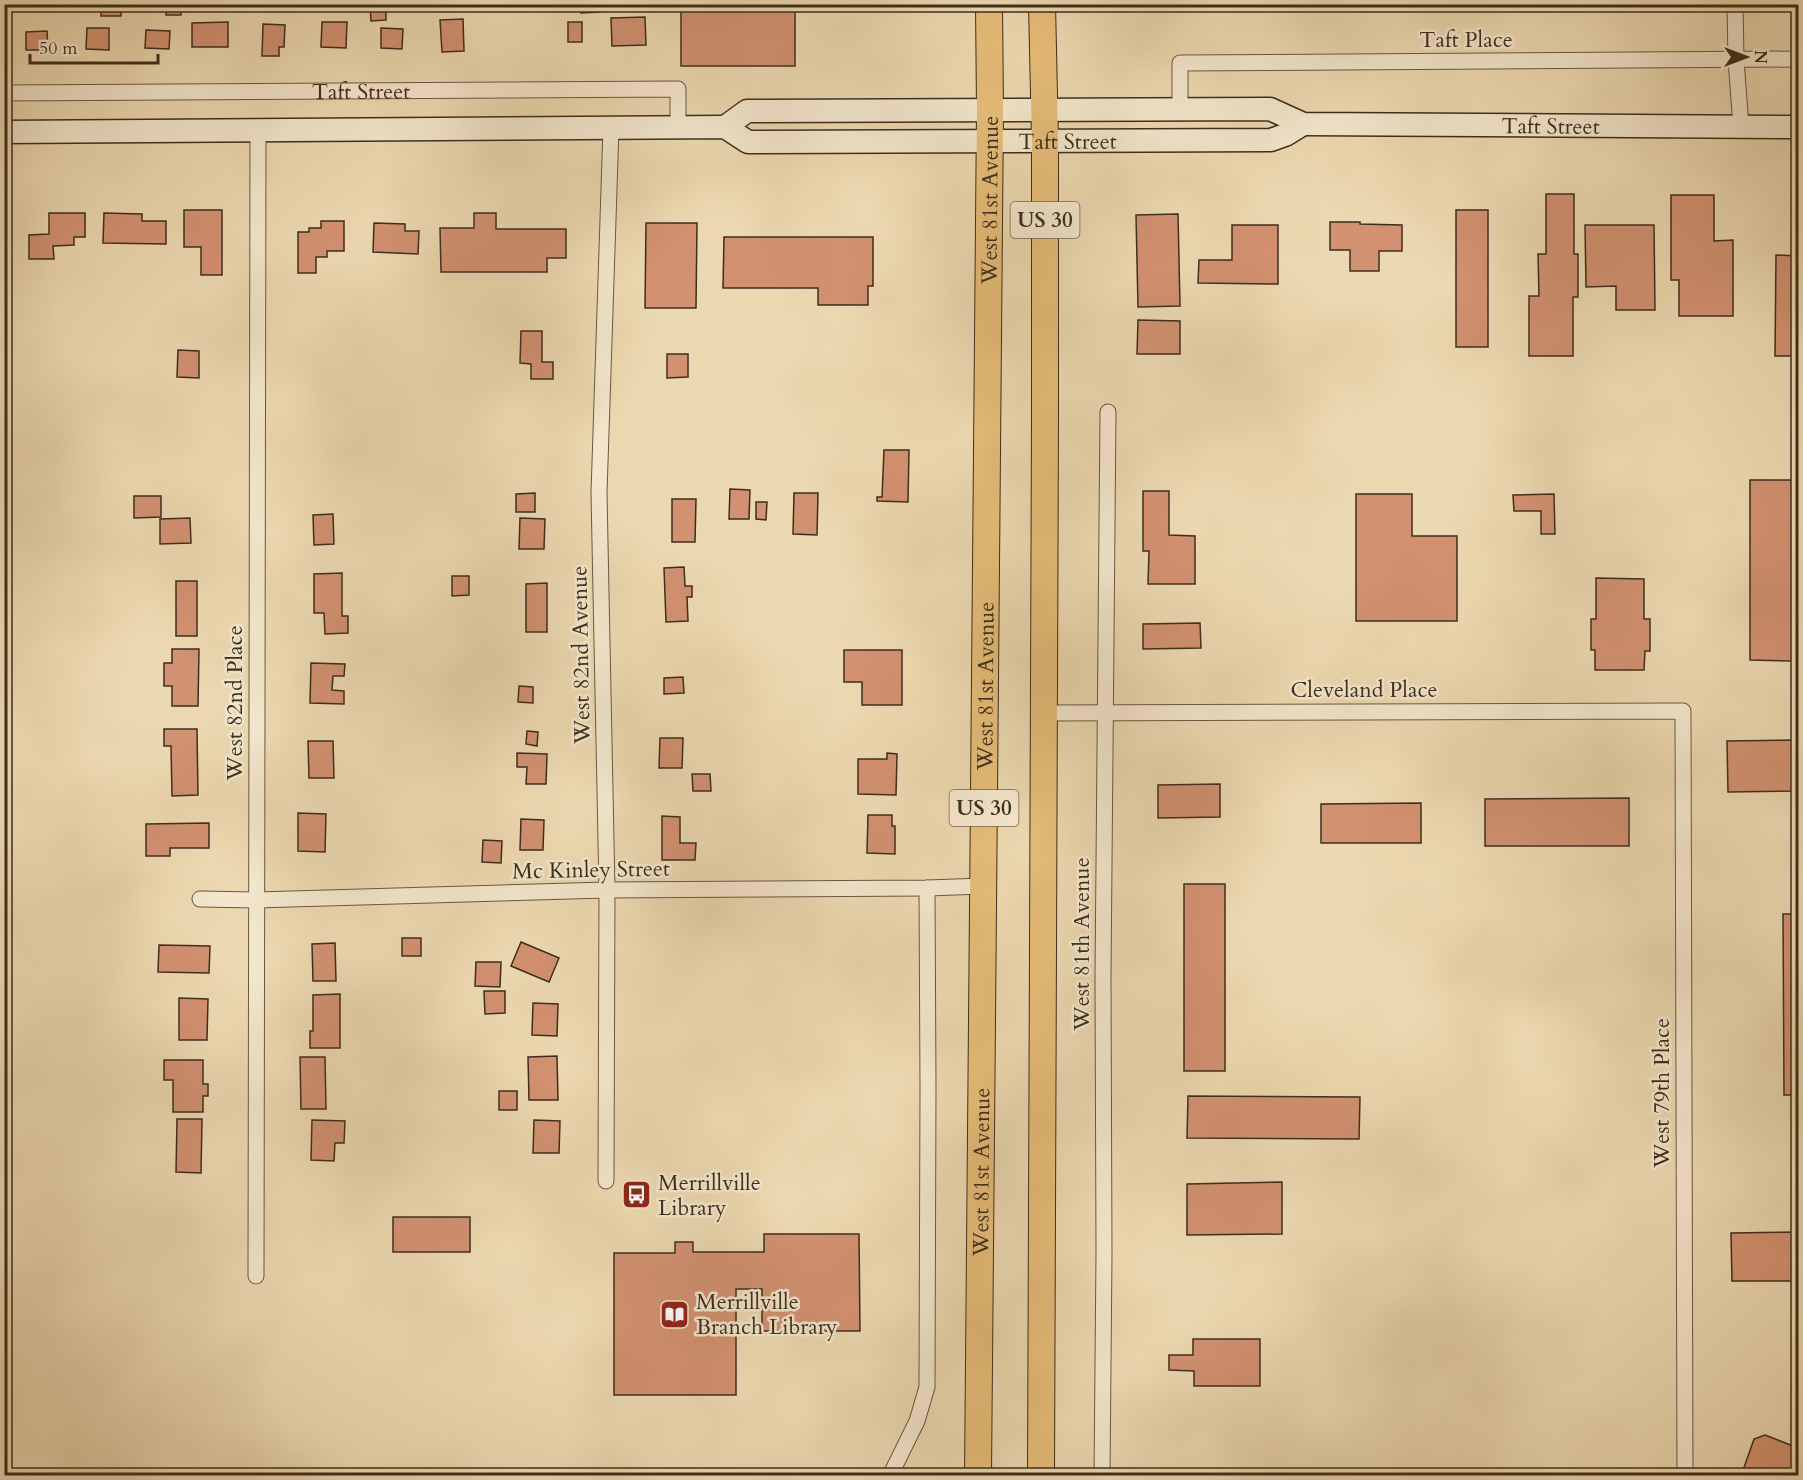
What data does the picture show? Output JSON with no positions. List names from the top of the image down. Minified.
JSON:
{"streets":{"main road":["Taft Street","West 81st Avenue","US 30"],"street":["Taft Place","West 82nd Avenue","Cleveland Place","West 82nd Place","Mc Kinley Street","West 81th Avenue","West 79th Place"]},"crossings":[["Taft Place","Taft Street"],["Taft Street","West 81st Avenue"],["Taft Street","US 30"],["Taft Street","West 82nd Avenue"],["Taft Street","West 82nd Place"],["West 81st Avenue","Mc Kinley Street"],["US 30","Cleveland Place"],["West 82nd Avenue","Mc Kinley Street"],["Cleveland Place","West 81th Avenue"],["Cleveland Place","West 79th Place"],["West 82nd Place","Mc Kinley Street"]],"places":{"bus stop":["Merrillville Library"],"library":["Merrillville Branch Library"]},"scale_bar":"50 m","north":"right"}
